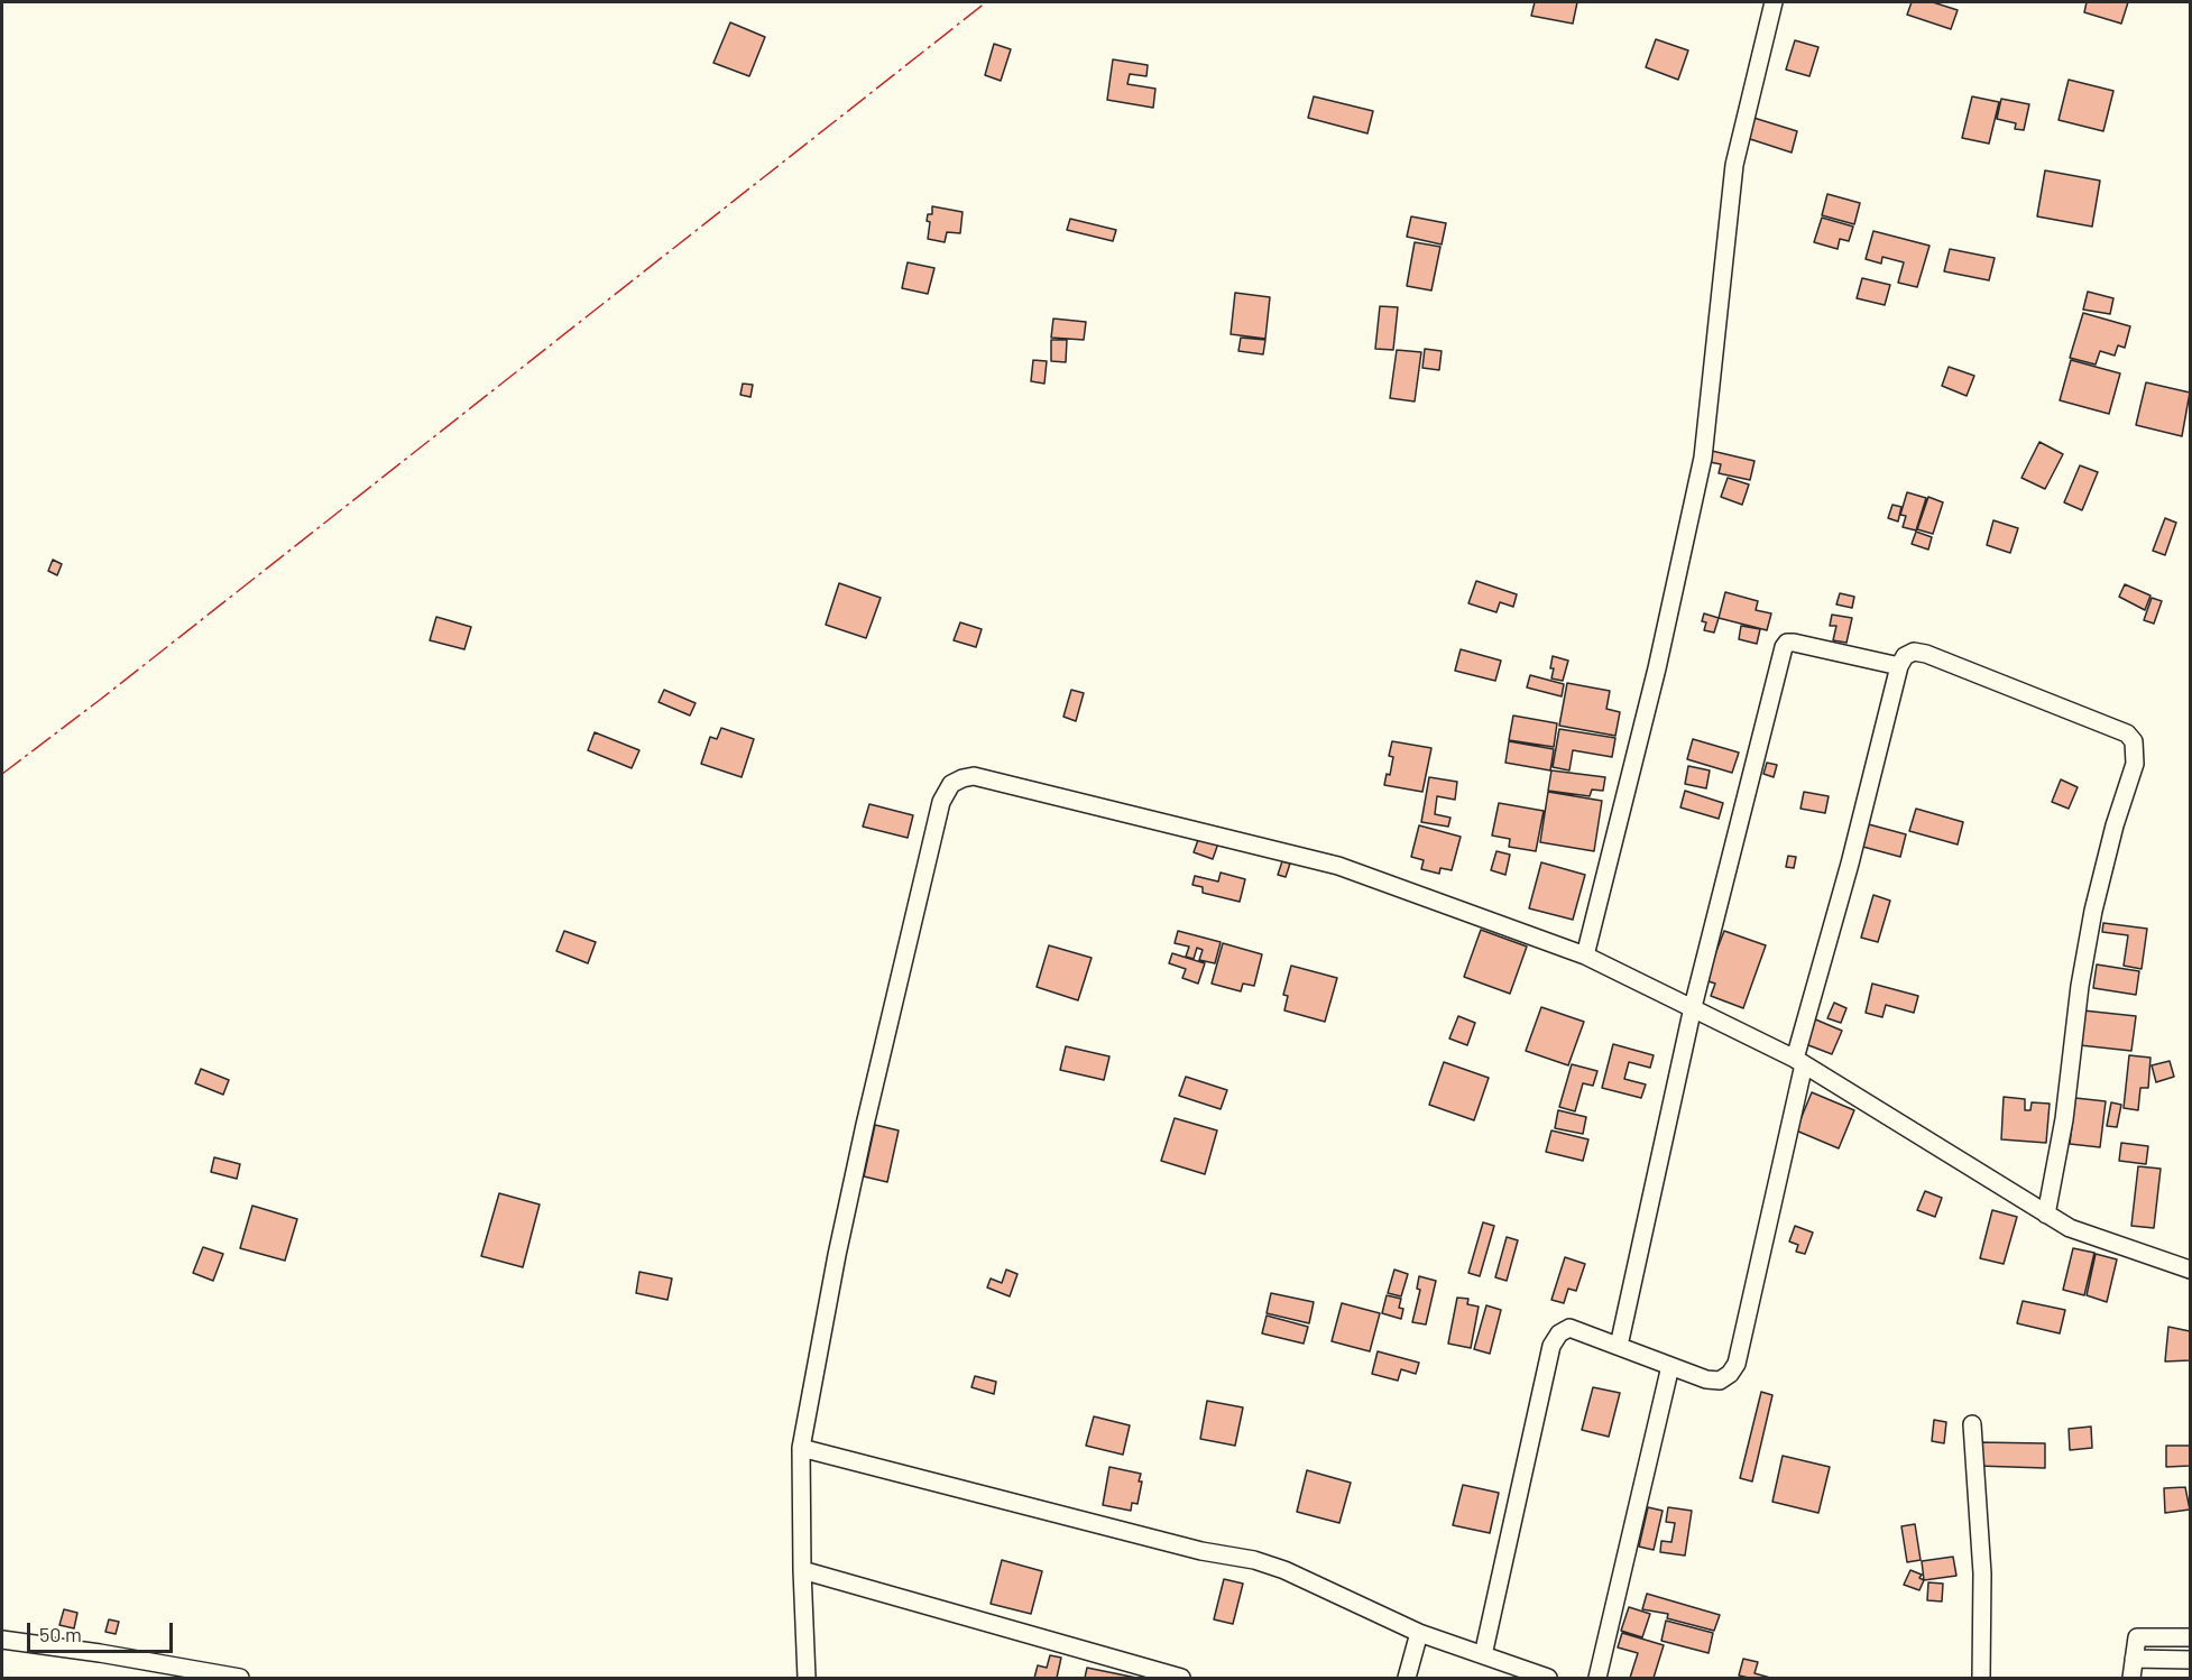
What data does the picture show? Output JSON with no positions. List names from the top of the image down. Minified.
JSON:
{"scale_bar":"50 m"}
